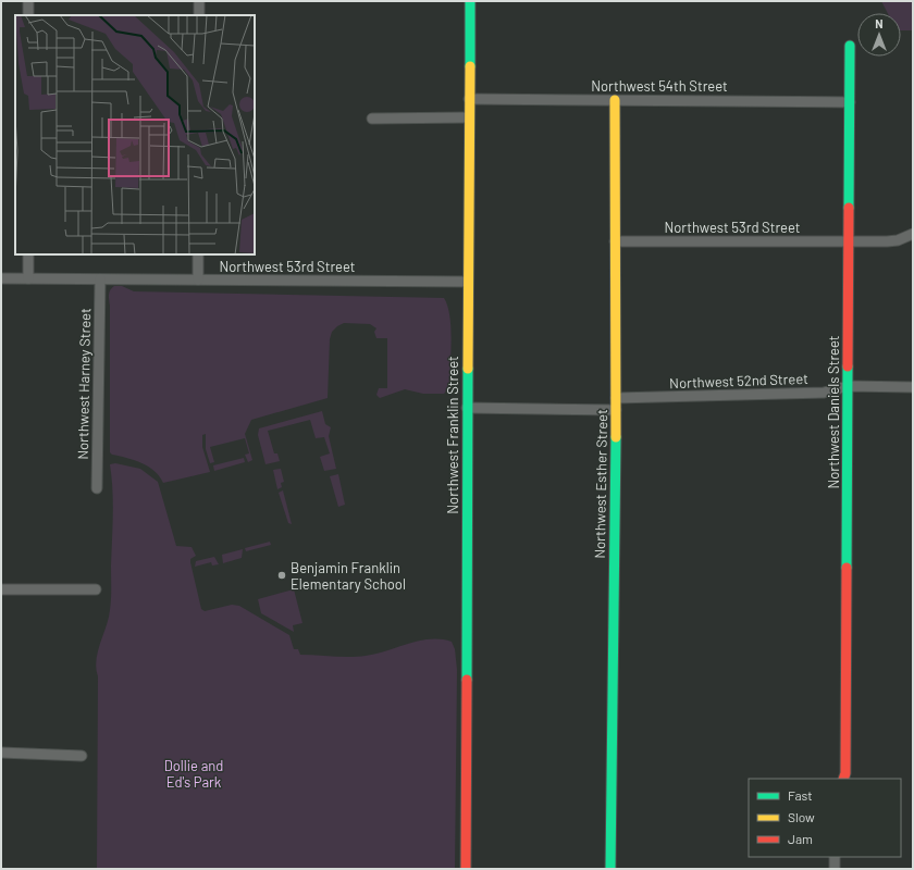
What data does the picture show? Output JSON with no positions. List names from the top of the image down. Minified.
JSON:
{"streets":{"street":["Northwest 54th Street","Northwest 53rd Street","Northwest 52nd Street","Northwest Harney Street","Northwest Daniels Street","Northwest Franklin Street","Northwest Esther Street"]},"crossings":[["Northwest 54th Street","Northwest Daniels Street"],["Northwest 54th Street","Northwest Franklin Street"],["Northwest 54th Street","Northwest Esther Street"],["Northwest 53rd Street","Northwest Harney Street"],["Northwest 53rd Street","Northwest Daniels Street"],["Northwest 53rd Street","Northwest Franklin Street"],["Northwest 53rd Street","Northwest Esther Street"],["Northwest 52nd Street","Northwest Daniels Street"],["Northwest 52nd Street","Northwest Esther Street"]],"parks":["Dollie and Ed's Park"],"places":["Benjamin Franklin Elementary School"],"legend":["Fast","Slow","Jam"],"north":"top"}
